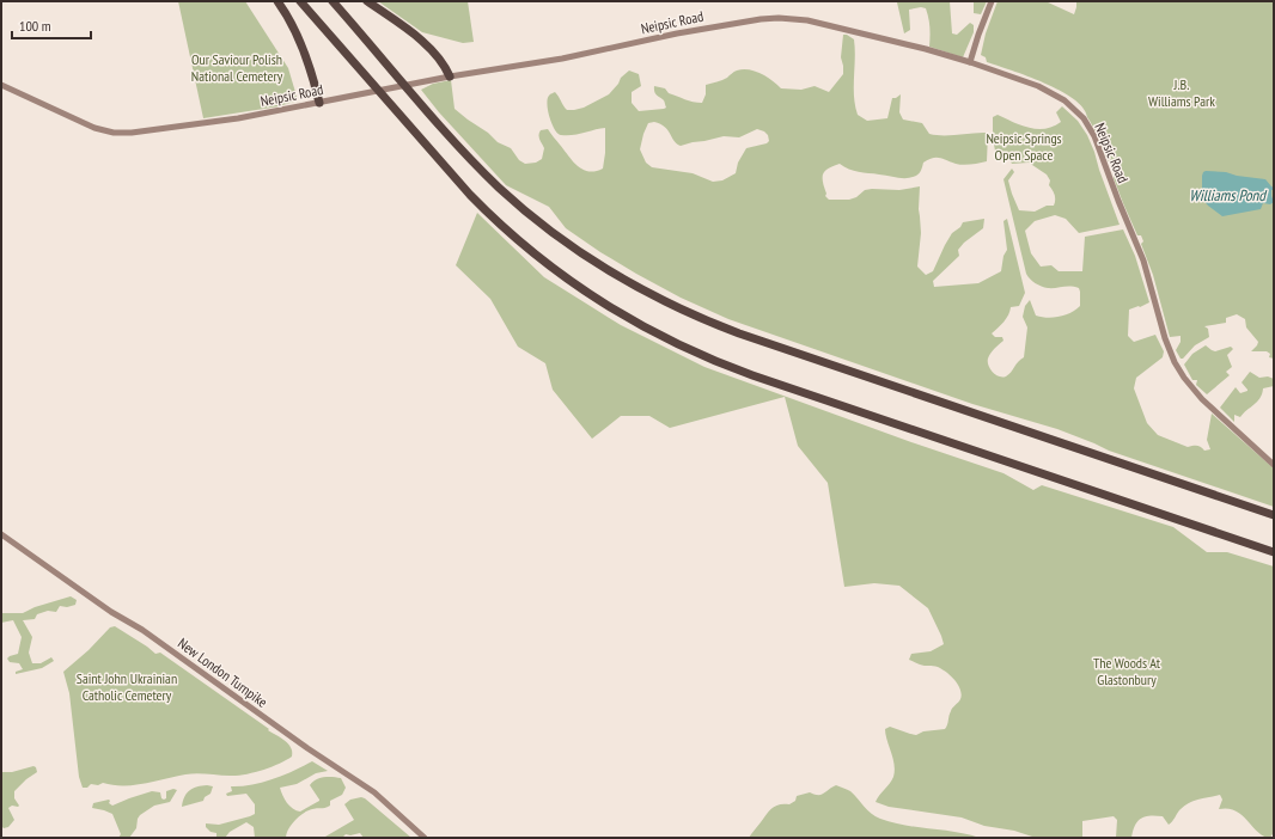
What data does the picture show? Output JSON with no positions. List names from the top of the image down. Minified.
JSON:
{"streets":{"street":["Neipsic Road","New London Turnpike"]},"water":["Williams Pond"],"parks":["Our Saviour Polish National Cemetery","J.B. Williams Park","Neipsic Springs Open Space","The Woods At Glastonbury","Saint John Ukrainian Catholic Cemetery"],"scale_bar":"100 m"}
